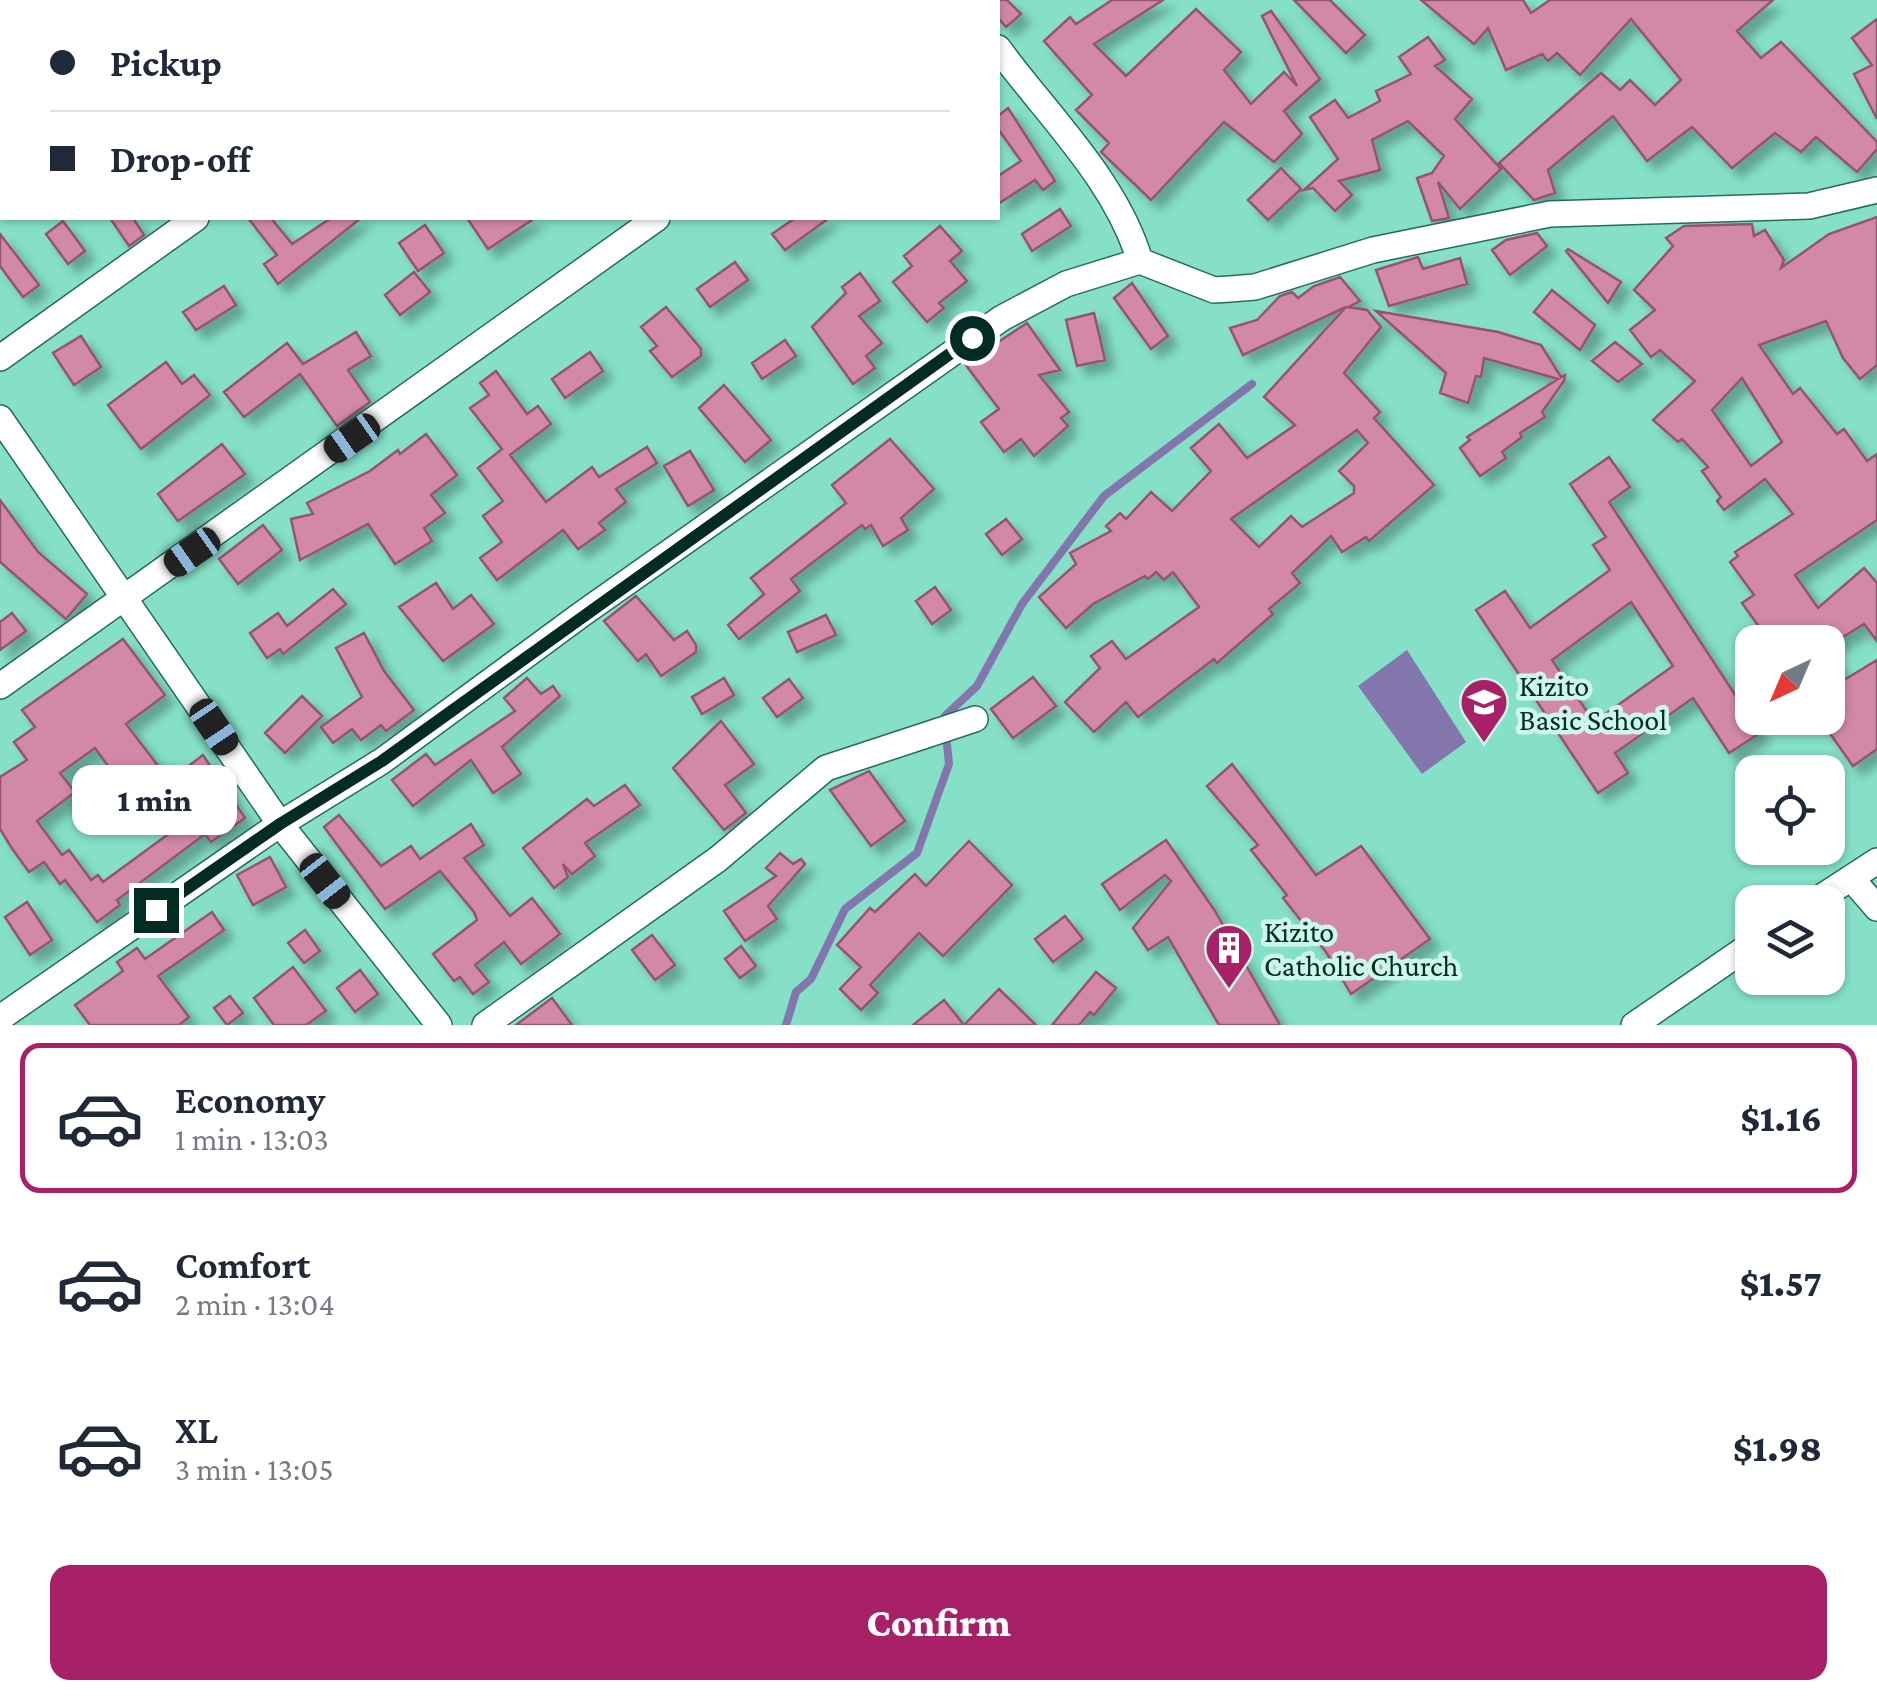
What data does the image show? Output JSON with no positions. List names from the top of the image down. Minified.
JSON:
{"places":{"school or university":["Kizito Basic School"],"building":["Kizito Catholic Church"]},"north":"bottom left","page":{"banner":["Pickup","Drop-off"],"bubble":"1 min","list":[{"name":"Economy","note":"1 min · 13:03","value":"$1.16"},{"name":"Comfort","note":"2 min · 13:04","value":"$1.57"},{"name":"XL","note":"3 min · 13:05","value":"$1.98"}],"buttons":"Confirm"}}
